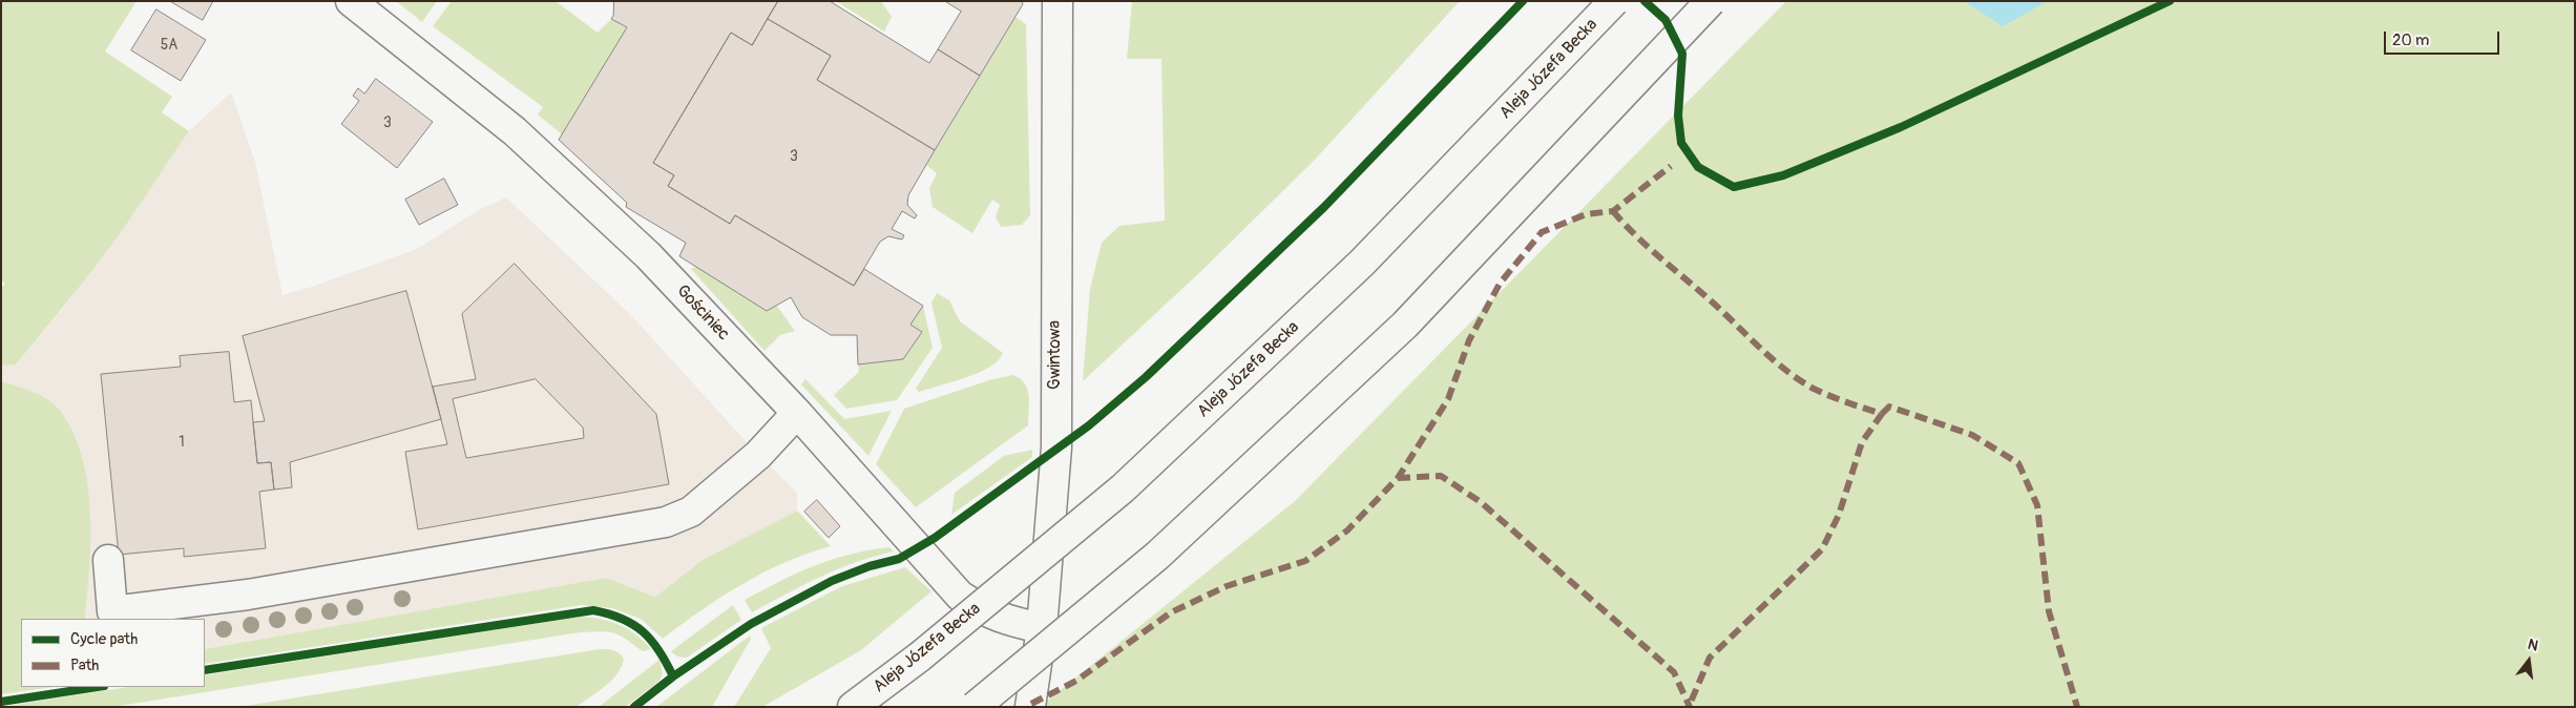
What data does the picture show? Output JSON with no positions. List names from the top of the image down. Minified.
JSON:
{"streets":{"main road":["Aleja Józefa Becka","Gościniec","Gwintowa"]},"crossings":[["Gościniec","Gwintowa"]],"house_numbers":["5A","3","3","1"],"legend":["Cycle path","Path"],"scale_bar":"20 m","north":"top"}
